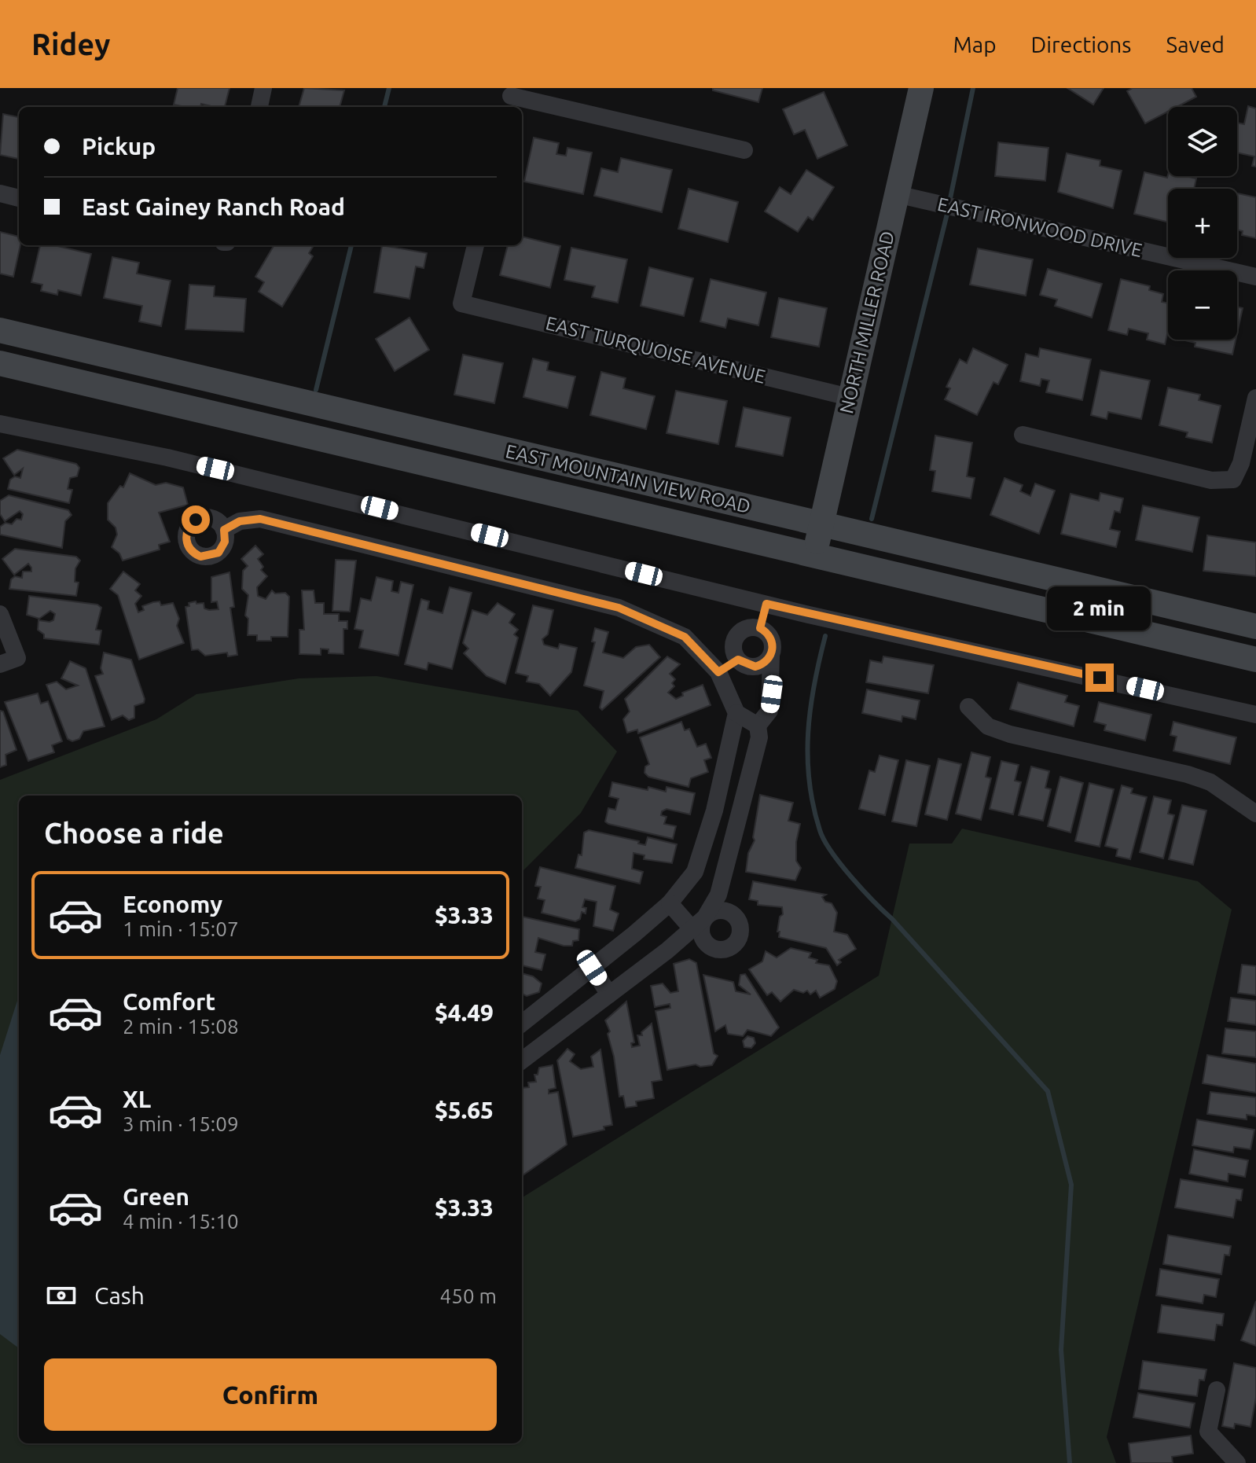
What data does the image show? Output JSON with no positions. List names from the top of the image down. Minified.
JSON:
{"streets":{"main road":["NORTH MILLER ROAD","EAST MOUNTAIN VIEW ROAD"],"street":["EAST IRONWOOD DRIVE","EAST TURQUOISE AVENUE"]},"crossings":[["EAST IRONWOOD DRIVE","NORTH MILLER ROAD"],["NORTH MILLER ROAD","EAST TURQUOISE AVENUE"],["NORTH MILLER ROAD","EAST MOUNTAIN VIEW ROAD"]],"page":{"header":"Ridey","nav":["Map","Directions","Saved"],"map_buttons":["+","−"],"banner":["Pickup","East Gainey Ranch Road"],"bubble":"2 min","heading":"Choose a ride","list":[{"name":"Economy","note":"1 min · 15:07","value":"$3.33"},{"name":"Comfort","note":"2 min · 15:08","value":"$4.49"},{"name":"XL","note":"3 min · 15:09","value":"$5.65"},{"name":"Green","note":"4 min · 15:10","value":"$3.33"}],"pay":["Cash","450 m"],"buttons":"Confirm"}}
